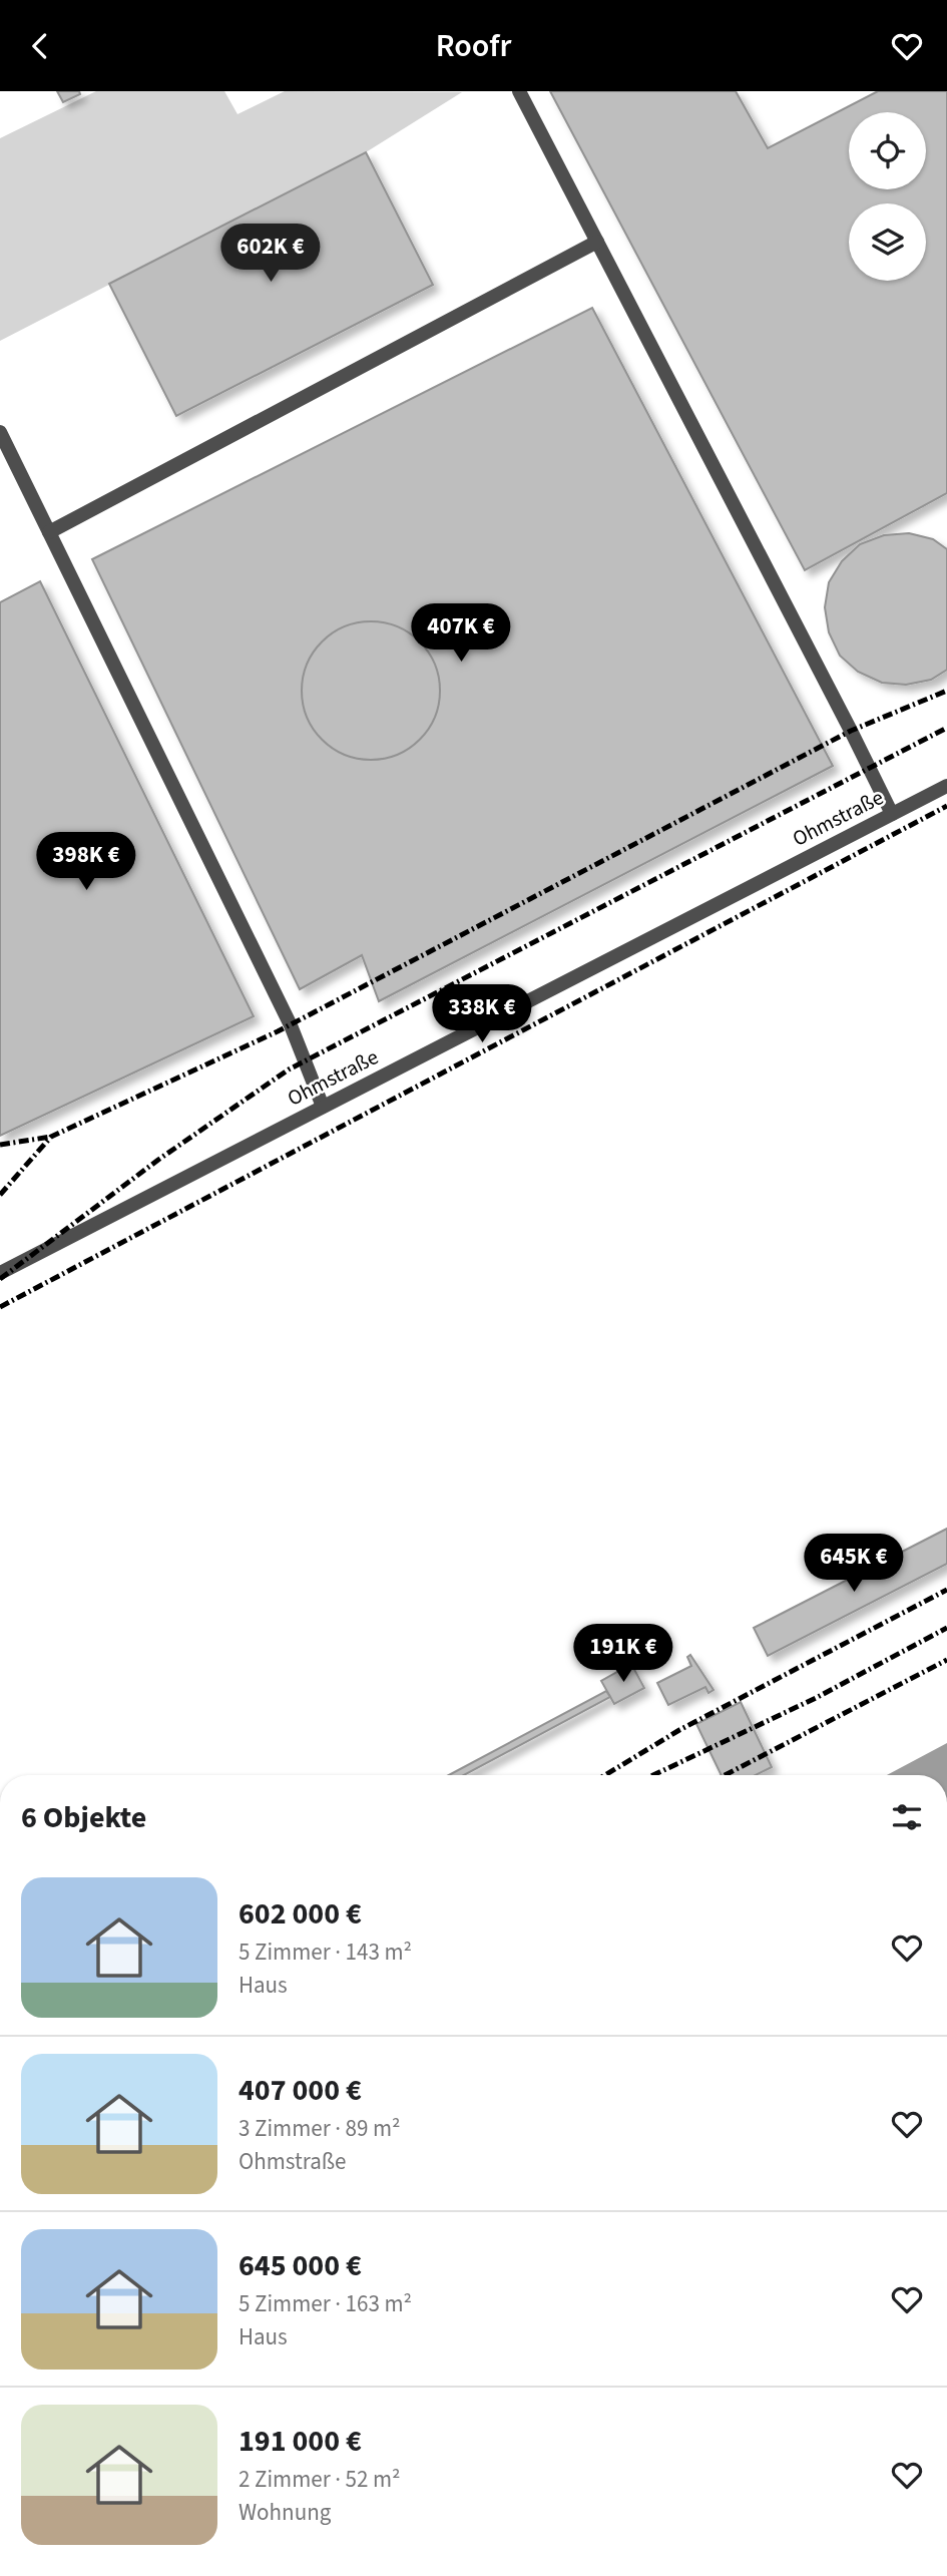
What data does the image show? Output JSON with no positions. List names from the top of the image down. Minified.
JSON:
{"streets":{"street":["Ohmstraße"]},"page":{"header":"Roofr","price":["602K €","407K €","398K €","338K €","645K €","191K €"],"heading":"6 Objekte","list":[{"name":"602 000 €","note":"5 Zimmer · 143 m² · Haus"},{"name":"407 000 €","note":"3 Zimmer · 89 m² · Ohmstraße"},{"name":"645 000 €","note":"5 Zimmer · 163 m² · Haus"},{"name":"191 000 €","note":"2 Zimmer · 52 m² · Wohnung"}]}}
